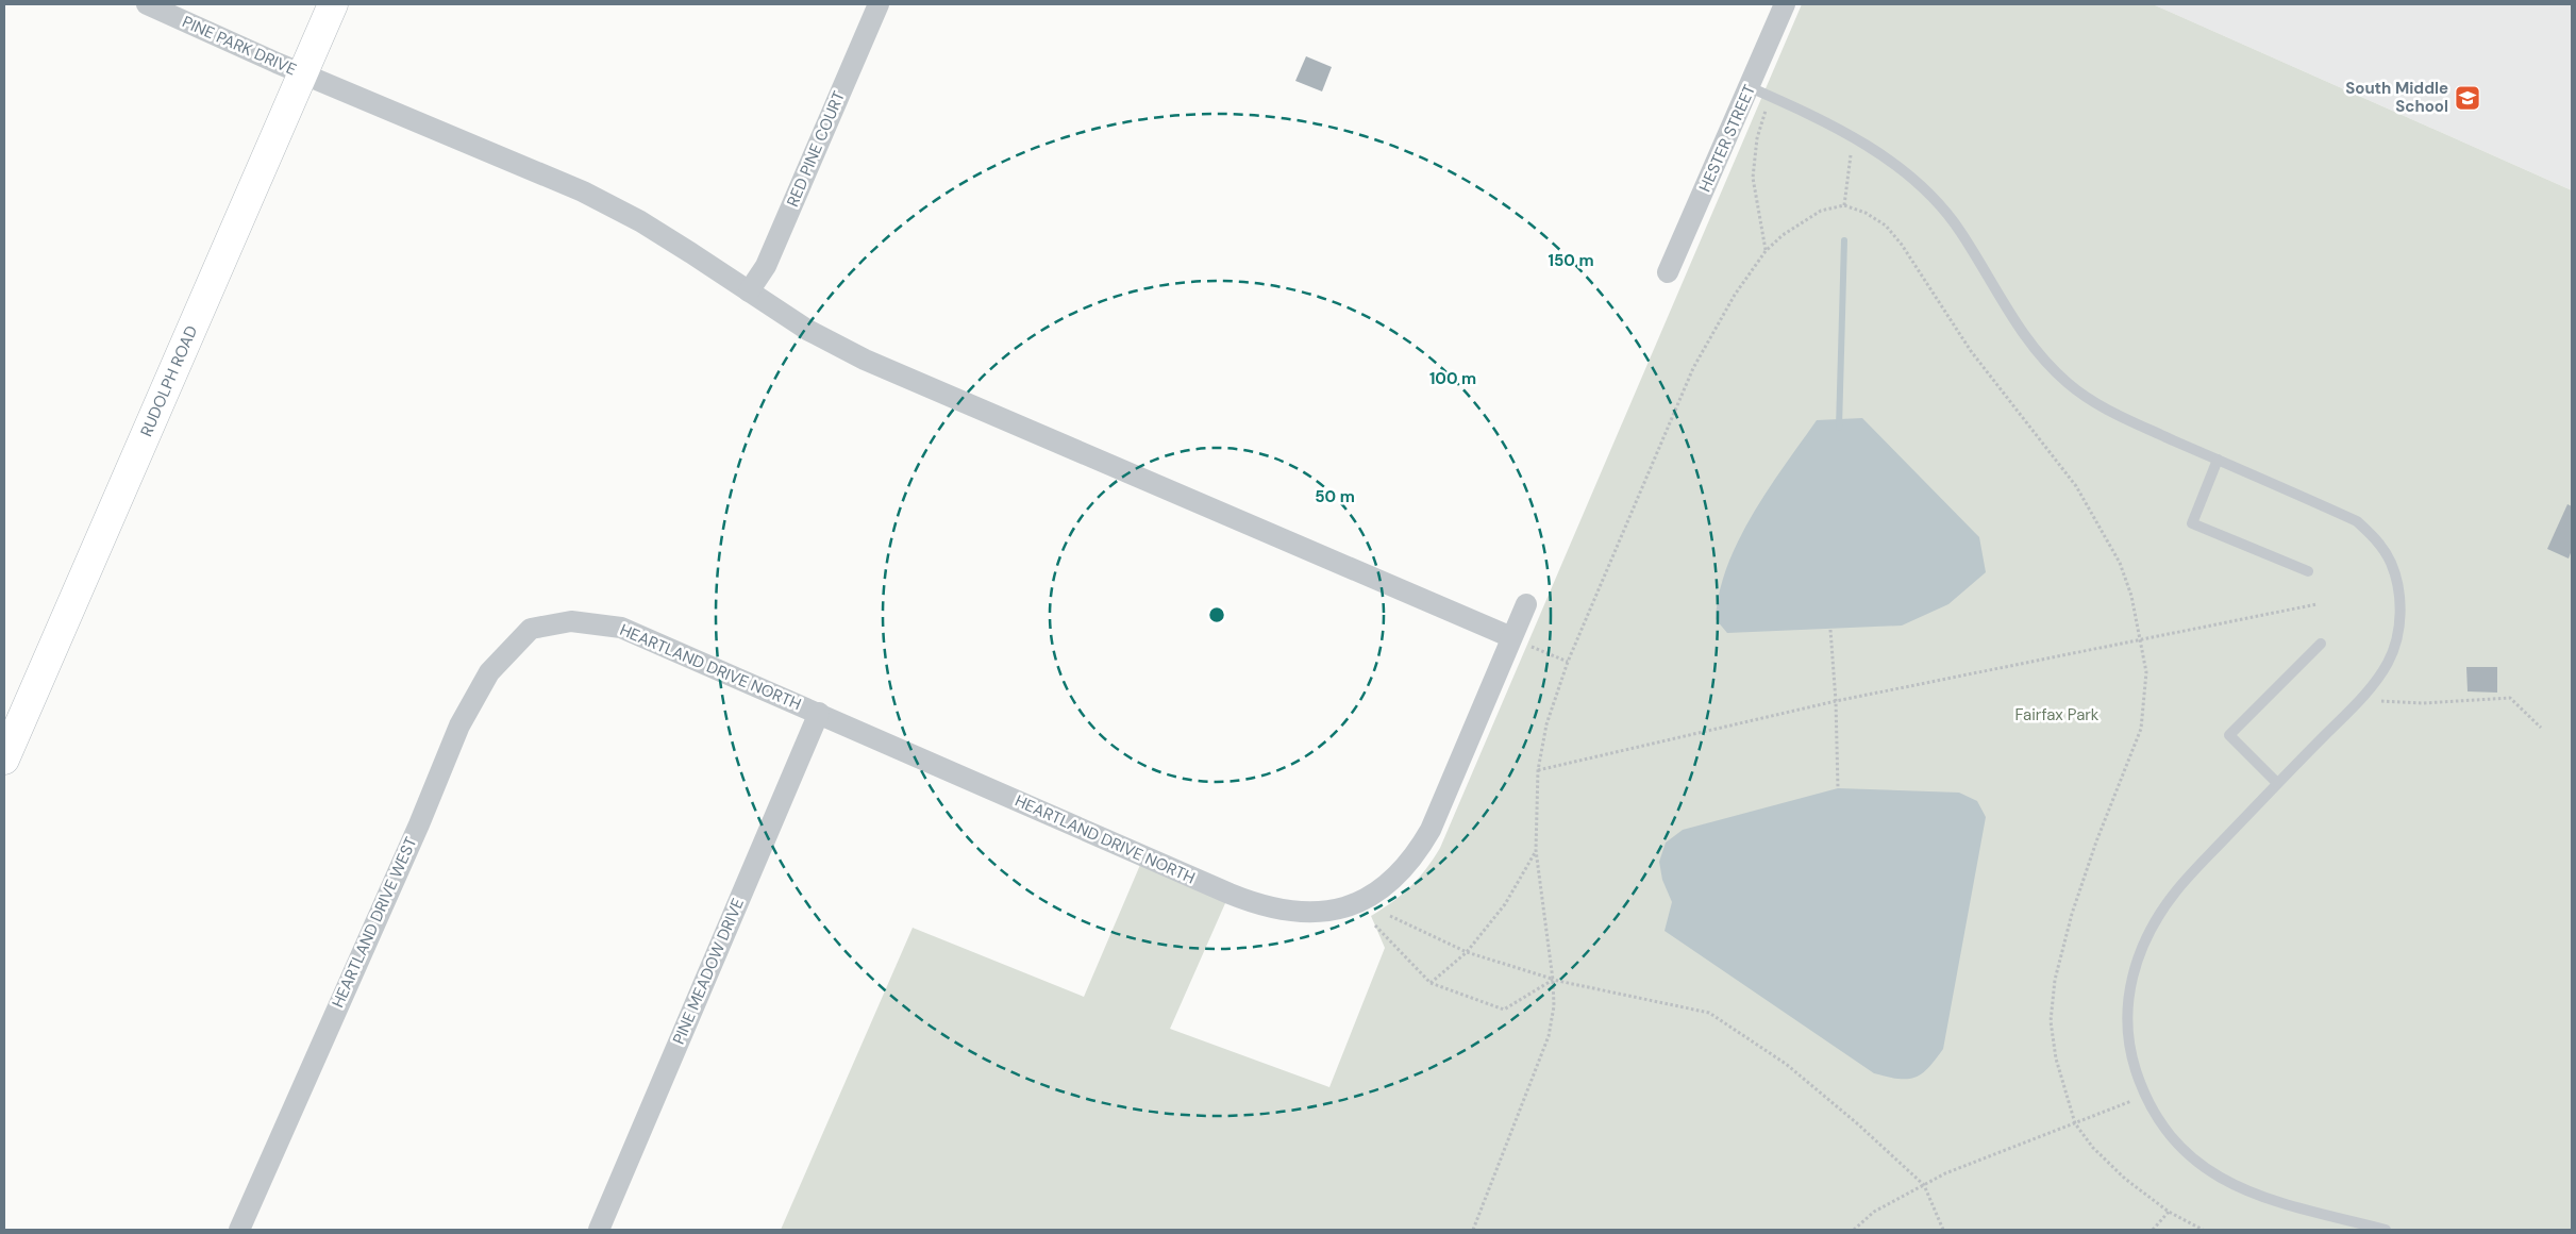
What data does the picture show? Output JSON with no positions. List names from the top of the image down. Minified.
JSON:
{"streets":{"street":["PINE PARK DRIVE","HESTER STREET","RED PINE COURT","RUDOLPH ROAD","HEARTLAND DRIVE NORTH","HEARTLAND DRIVE WEST","PINE MEADOW DRIVE"]},"crossings":[["PINE PARK DRIVE","RED PINE COURT"],["PINE PARK DRIVE","RUDOLPH ROAD"],["PINE PARK DRIVE","HEARTLAND DRIVE NORTH"],["HEARTLAND DRIVE NORTH","HEARTLAND DRIVE WEST"],["HEARTLAND DRIVE NORTH","PINE MEADOW DRIVE"]],"parks":["Fairfax Park"],"places":{"school or university":["South Middle School"]},"rings":["150 m","100 m","50 m"]}
